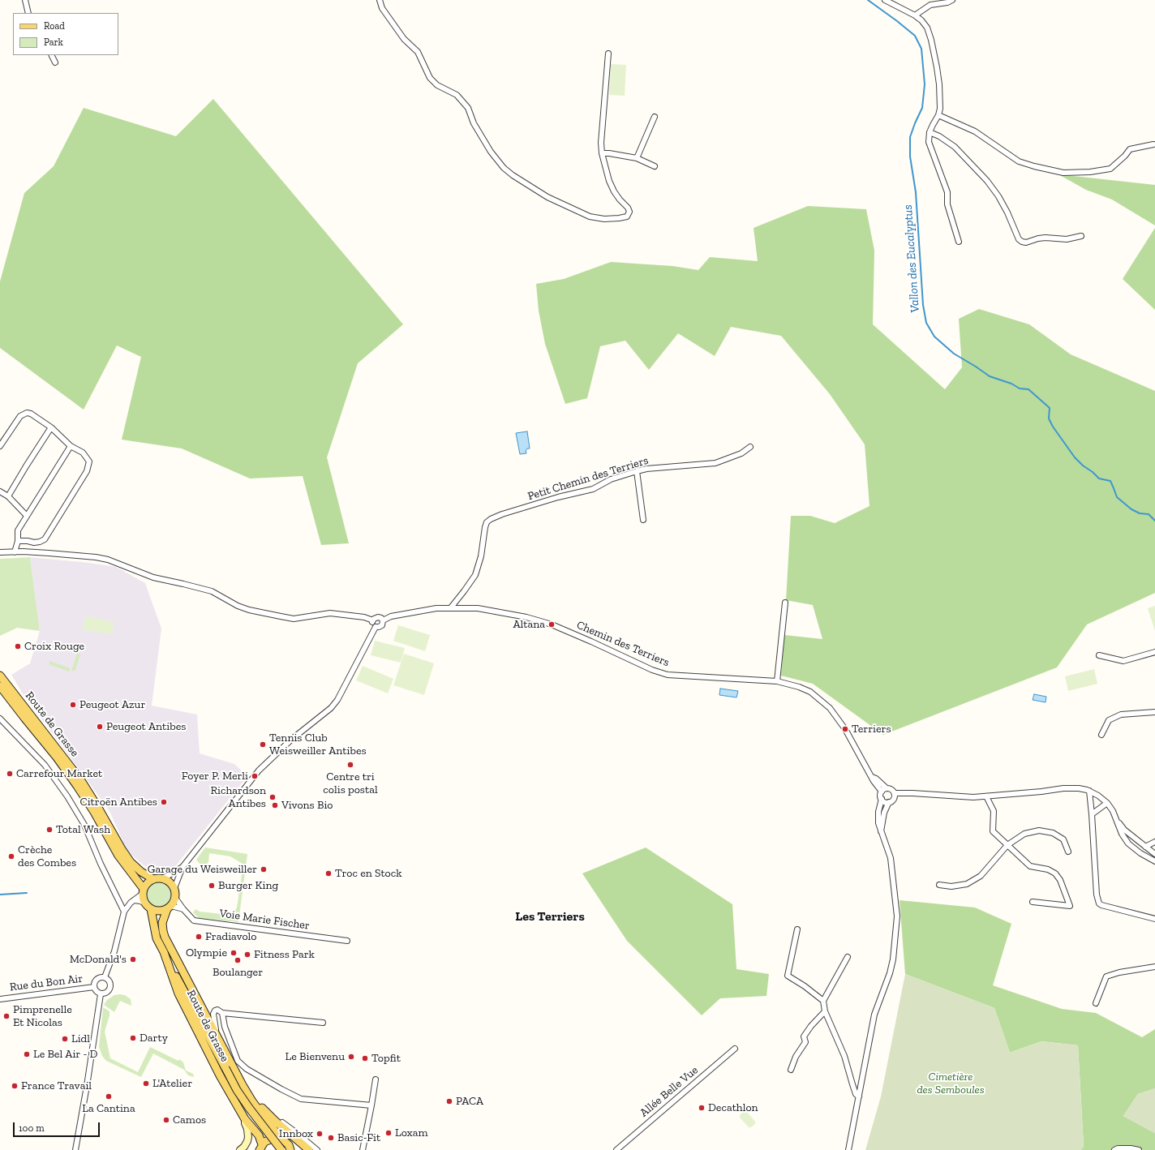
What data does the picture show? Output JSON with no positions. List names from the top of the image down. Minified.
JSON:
{"streets":{"main road":["Route de Grasse"],"street":["Petit Chemin des Terriers","Chemin des Terriers","Voie Marie Fischer","Rue du Bon Air","Allée Belle Vue"]},"crossings":[["Petit Chemin des Terriers","Chemin des Terriers"],["Route de Grasse","Voie Marie Fischer"]],"districts":["Les Terriers"],"water":["Vallon des Eucalyptus"],"parks":["Cimetière des Semboules"],"places":["Altana","Croix Rouge","Peugeot Azur","Peugeot Antibes","Terriers","Tennis Club Weisweiller Antibes","Centre tri colis postal","Carrefour Market","Foyer P. Merli","Richardson Antibes","Citroën Antibes","Vivons Bio","Total Wash","Crèche des Combes","Garage du Weisweiller","Troc en Stock","Burger King","Fradiavolo","Olympie","Fitness Park","McDonald's","Boulanger","Pimprenelle Et Nicolas","Darty","Lidl","Le Bel Air - D","Le Bienvenu","Topfit","L'Atelier","France Travail","La Cantina","PACA","Decathlon","Camos","Loxam","Innbox","Basic-Fit"],"legend":["Road","Park"],"scale_bar":"100 m"}
